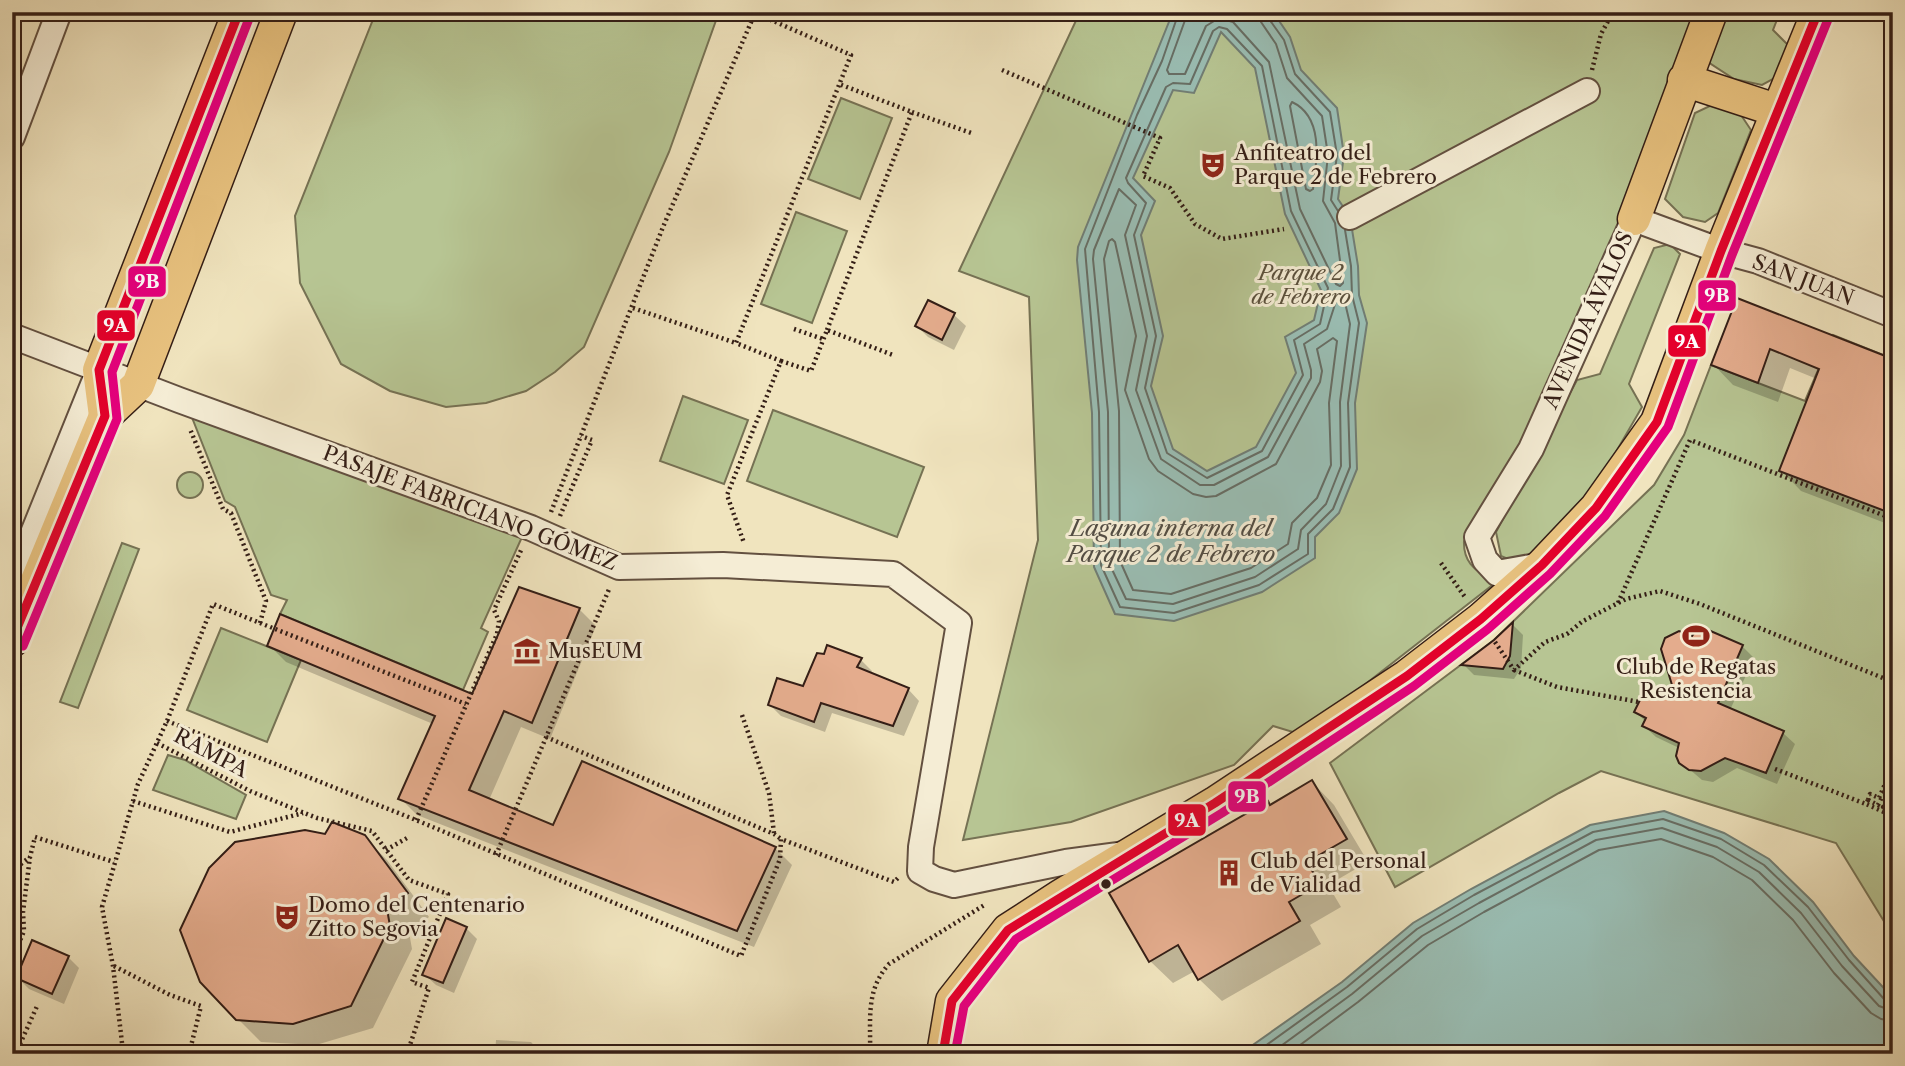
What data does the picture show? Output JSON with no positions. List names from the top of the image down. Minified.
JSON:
{"streets":{"main road":["AVENIDA ÁVALOS"],"street":["SAN JUAN","PASAJE FABRICIANO GÓMEZ"],"path":["RAMPA"]},"crossings":[["SAN JUAN","AVENIDA ÁVALOS"]],"water":["Laguna interna del Parque 2 de Febrero"],"parks":["Parque 2 de Febrero"],"places":{"theatre":["Anfiteatro del Parque 2 de Febrero","Domo del Centenario Zitto Segovia"],"sports":["Club de Regatas Resistencia"],"museum":["MusEUM"],"building":["Club del Personal de Vialidad"]},"lines":["transit line 9A","transit line 9B"]}
